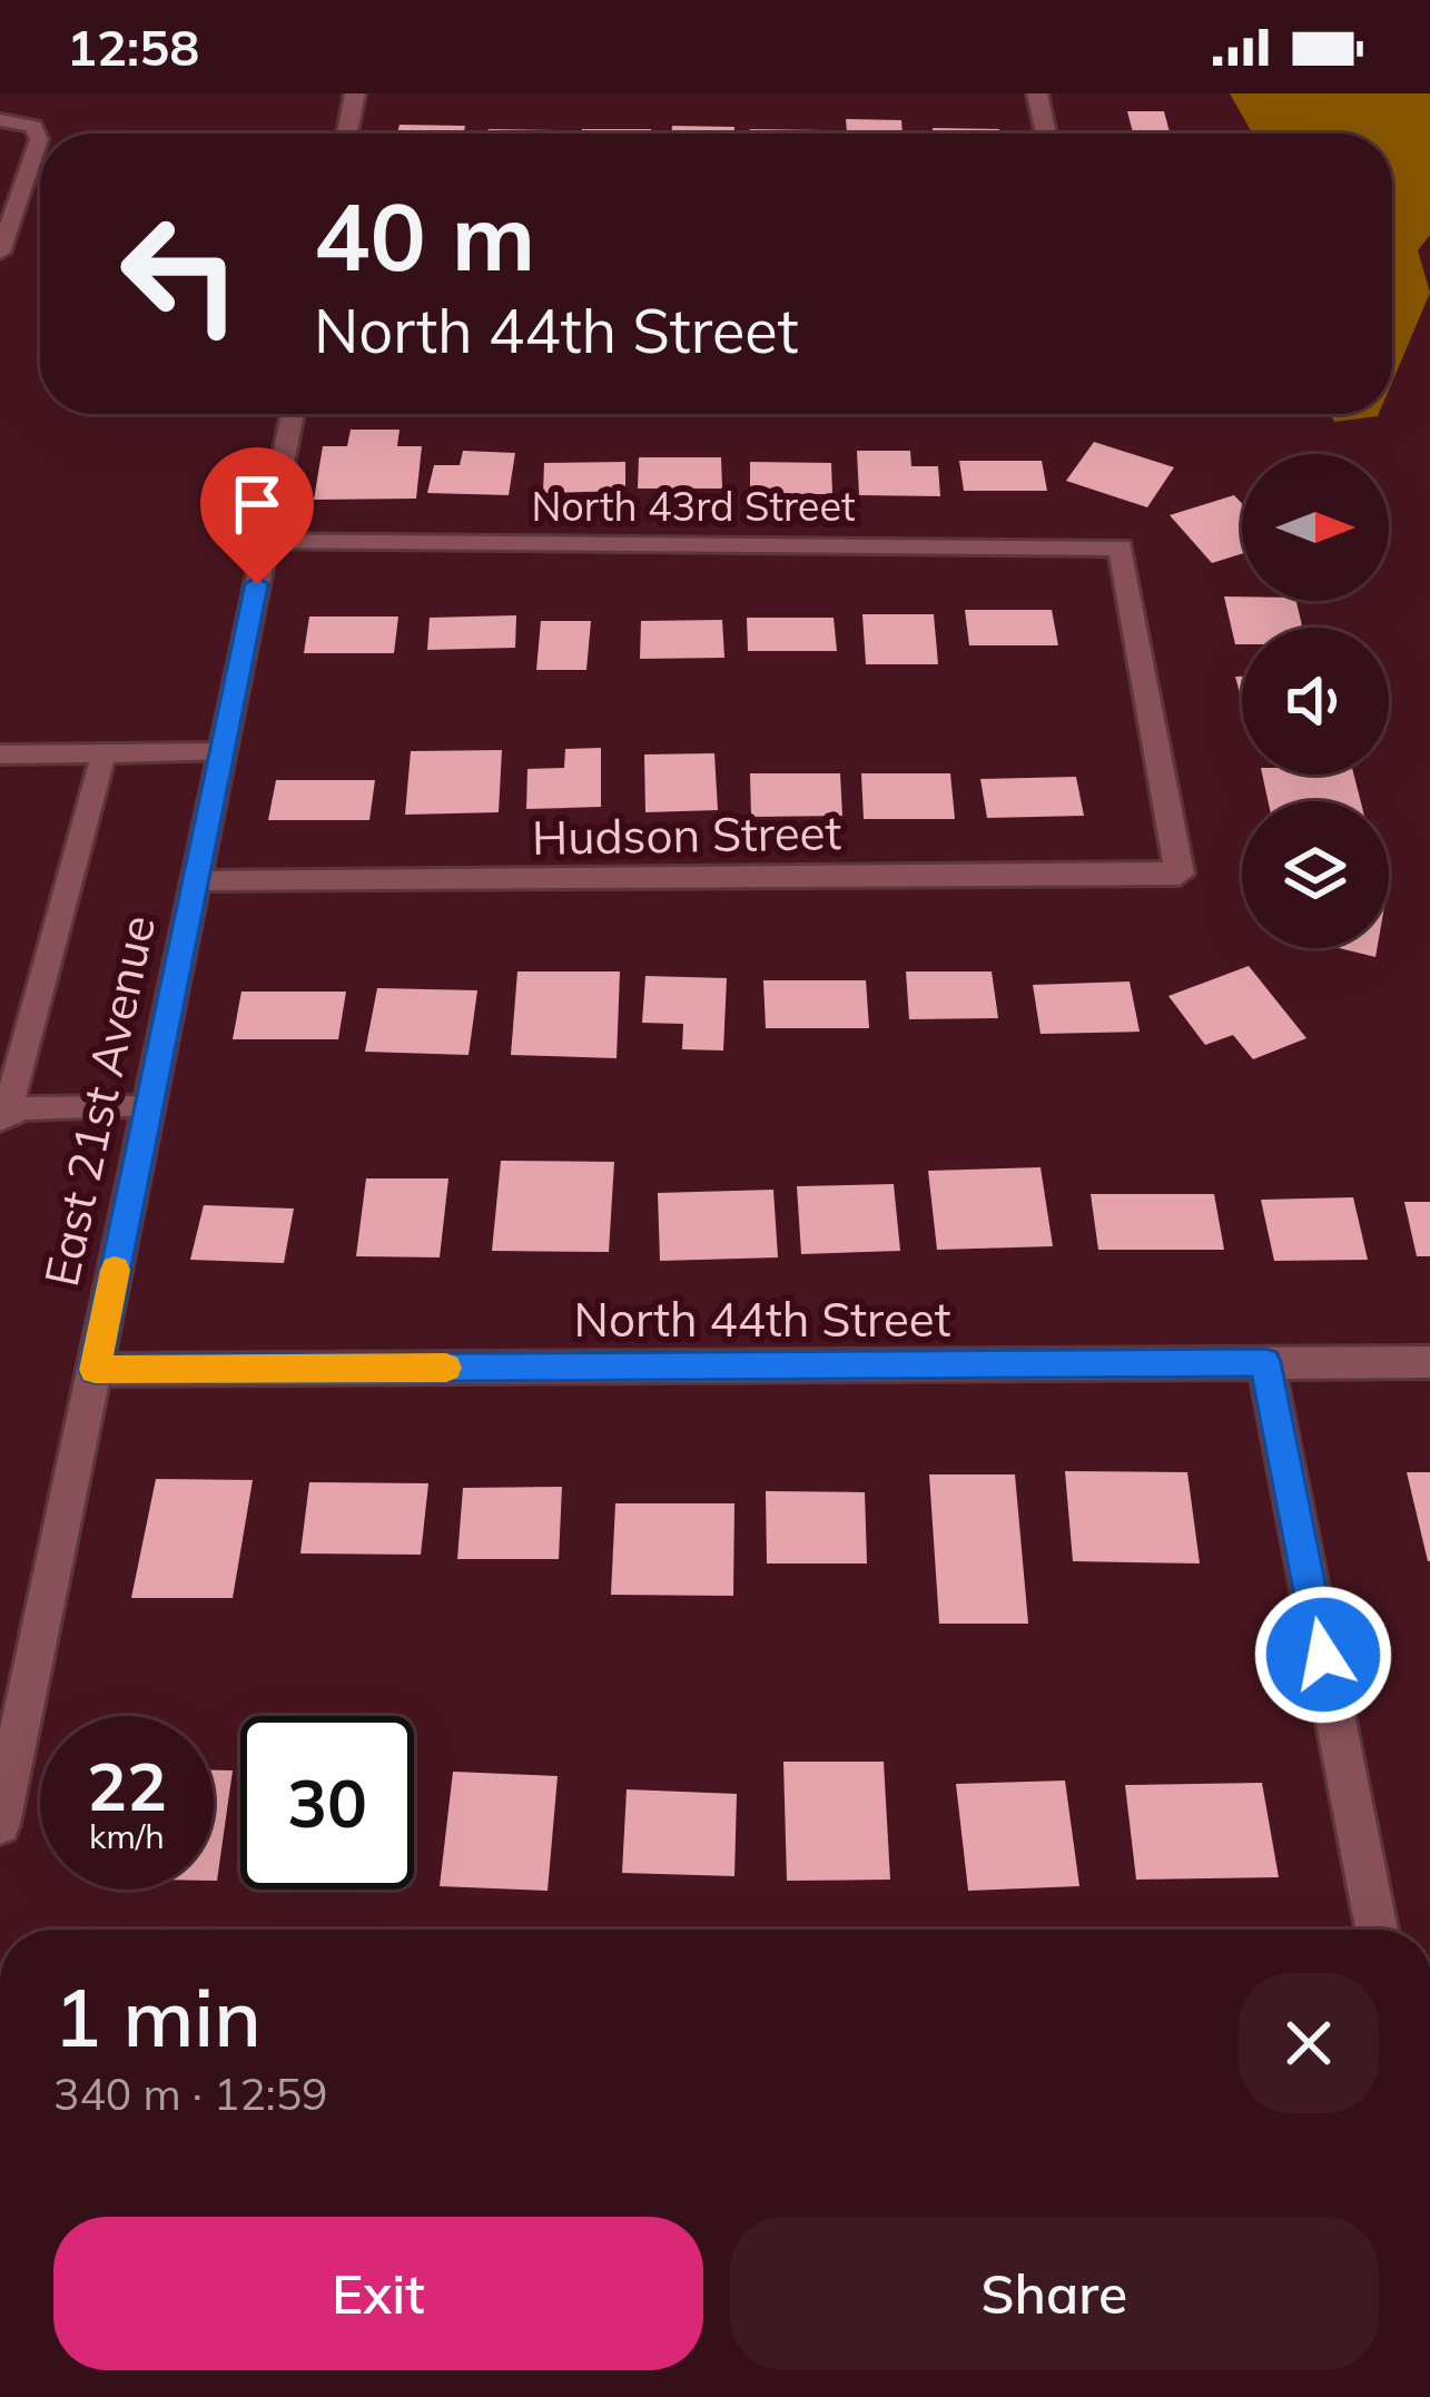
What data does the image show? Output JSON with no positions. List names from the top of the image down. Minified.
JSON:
{"streets":{"street":["North 43rd Street","Hudson Street","East 21st Avenue","North 44th Street"]},"crossings":[["North 43rd Street","Hudson Street"],["North 43rd Street","East 21st Avenue"],["Hudson Street","East 21st Avenue"],["East 21st Avenue","North 44th Street"]],"north":"right","page":{"status":"12:58","turn":["40 m","North 44th Street"],"speed":"22 km/h","limit":"30","heading":["1 min","340 m · 12:59"],"buttons":["Exit","Share"]}}
